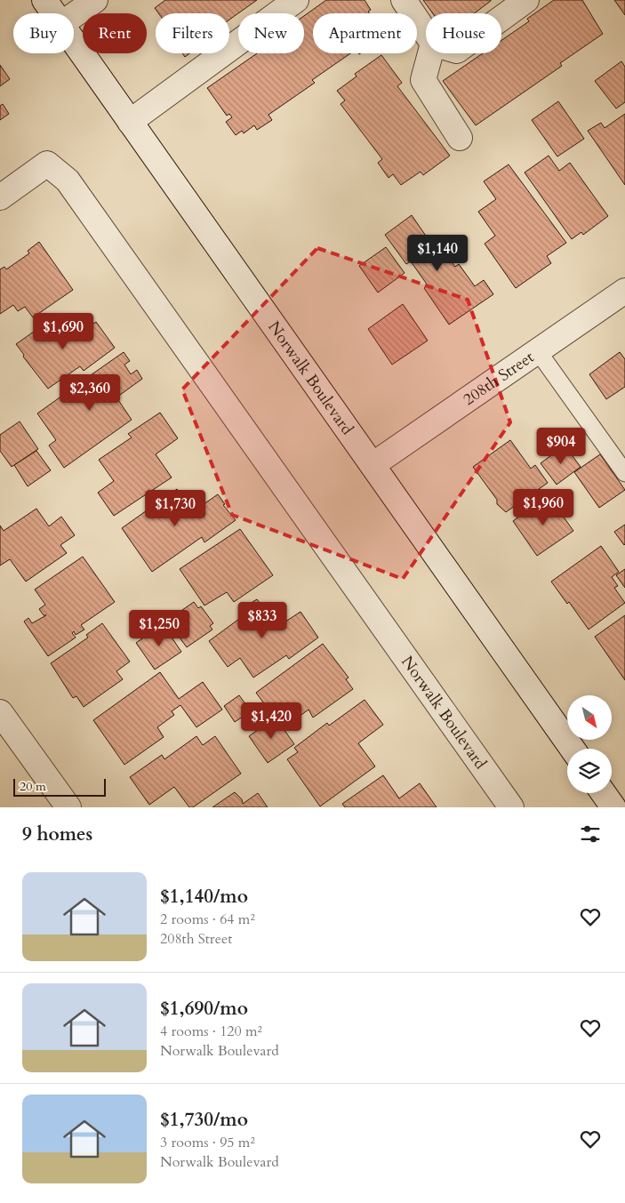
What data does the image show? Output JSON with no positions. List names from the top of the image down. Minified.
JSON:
{"streets":{"street":["208th Street","Norwalk Boulevard"]},"crossings":[["208th Street","Norwalk Boulevard"]],"scale_bar":"20 m","north":"bottom right","page":{"chip":["Buy","Rent","Filters","New","Apartment","House"],"price":["$1,140","$1,690","$2,360","$904","$1,960","$1,730","$833","$1,250","$1,420"],"scale":"20 m","heading":"9 homes","list":[{"name":"$1,140/mo","note":"2 rooms · 64 m² · 208th Street"},{"name":"$1,690/mo","note":"4 rooms · 120 m² · Norwalk Boulevard"},{"name":"$1,730/mo","note":"3 rooms · 95 m² · Norwalk Boulevard"}]}}
